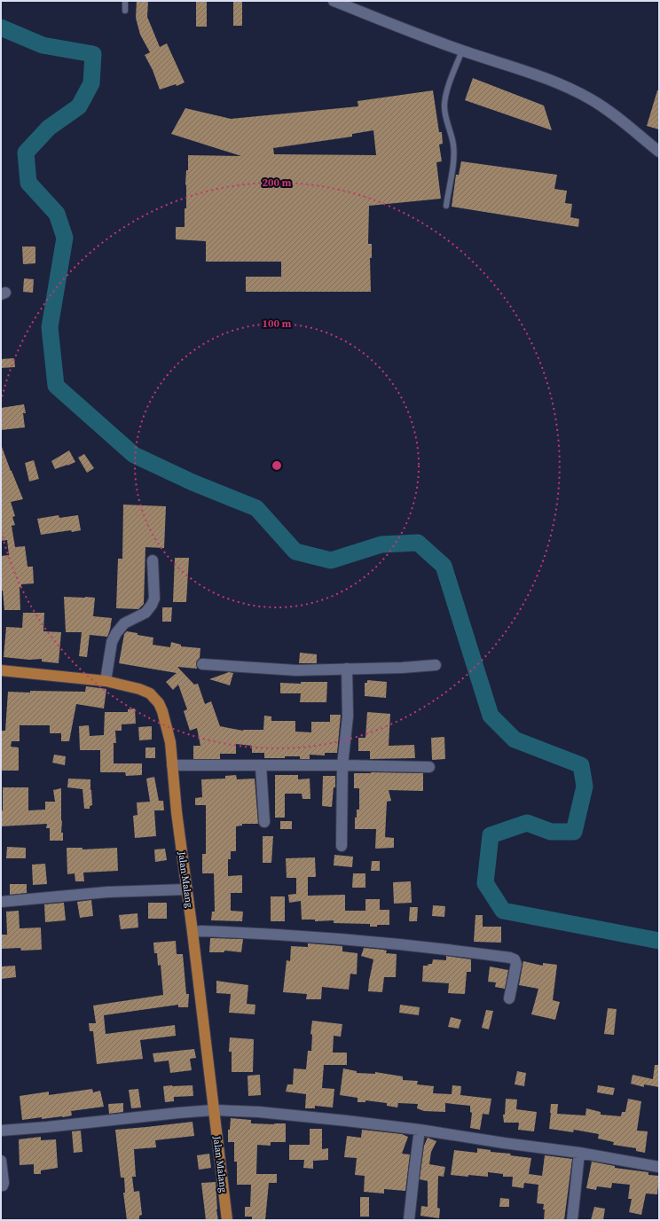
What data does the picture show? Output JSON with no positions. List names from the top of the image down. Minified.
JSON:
{"streets":{"main road":["Jalan Malang"]},"rings":["200 m","100 m"]}
